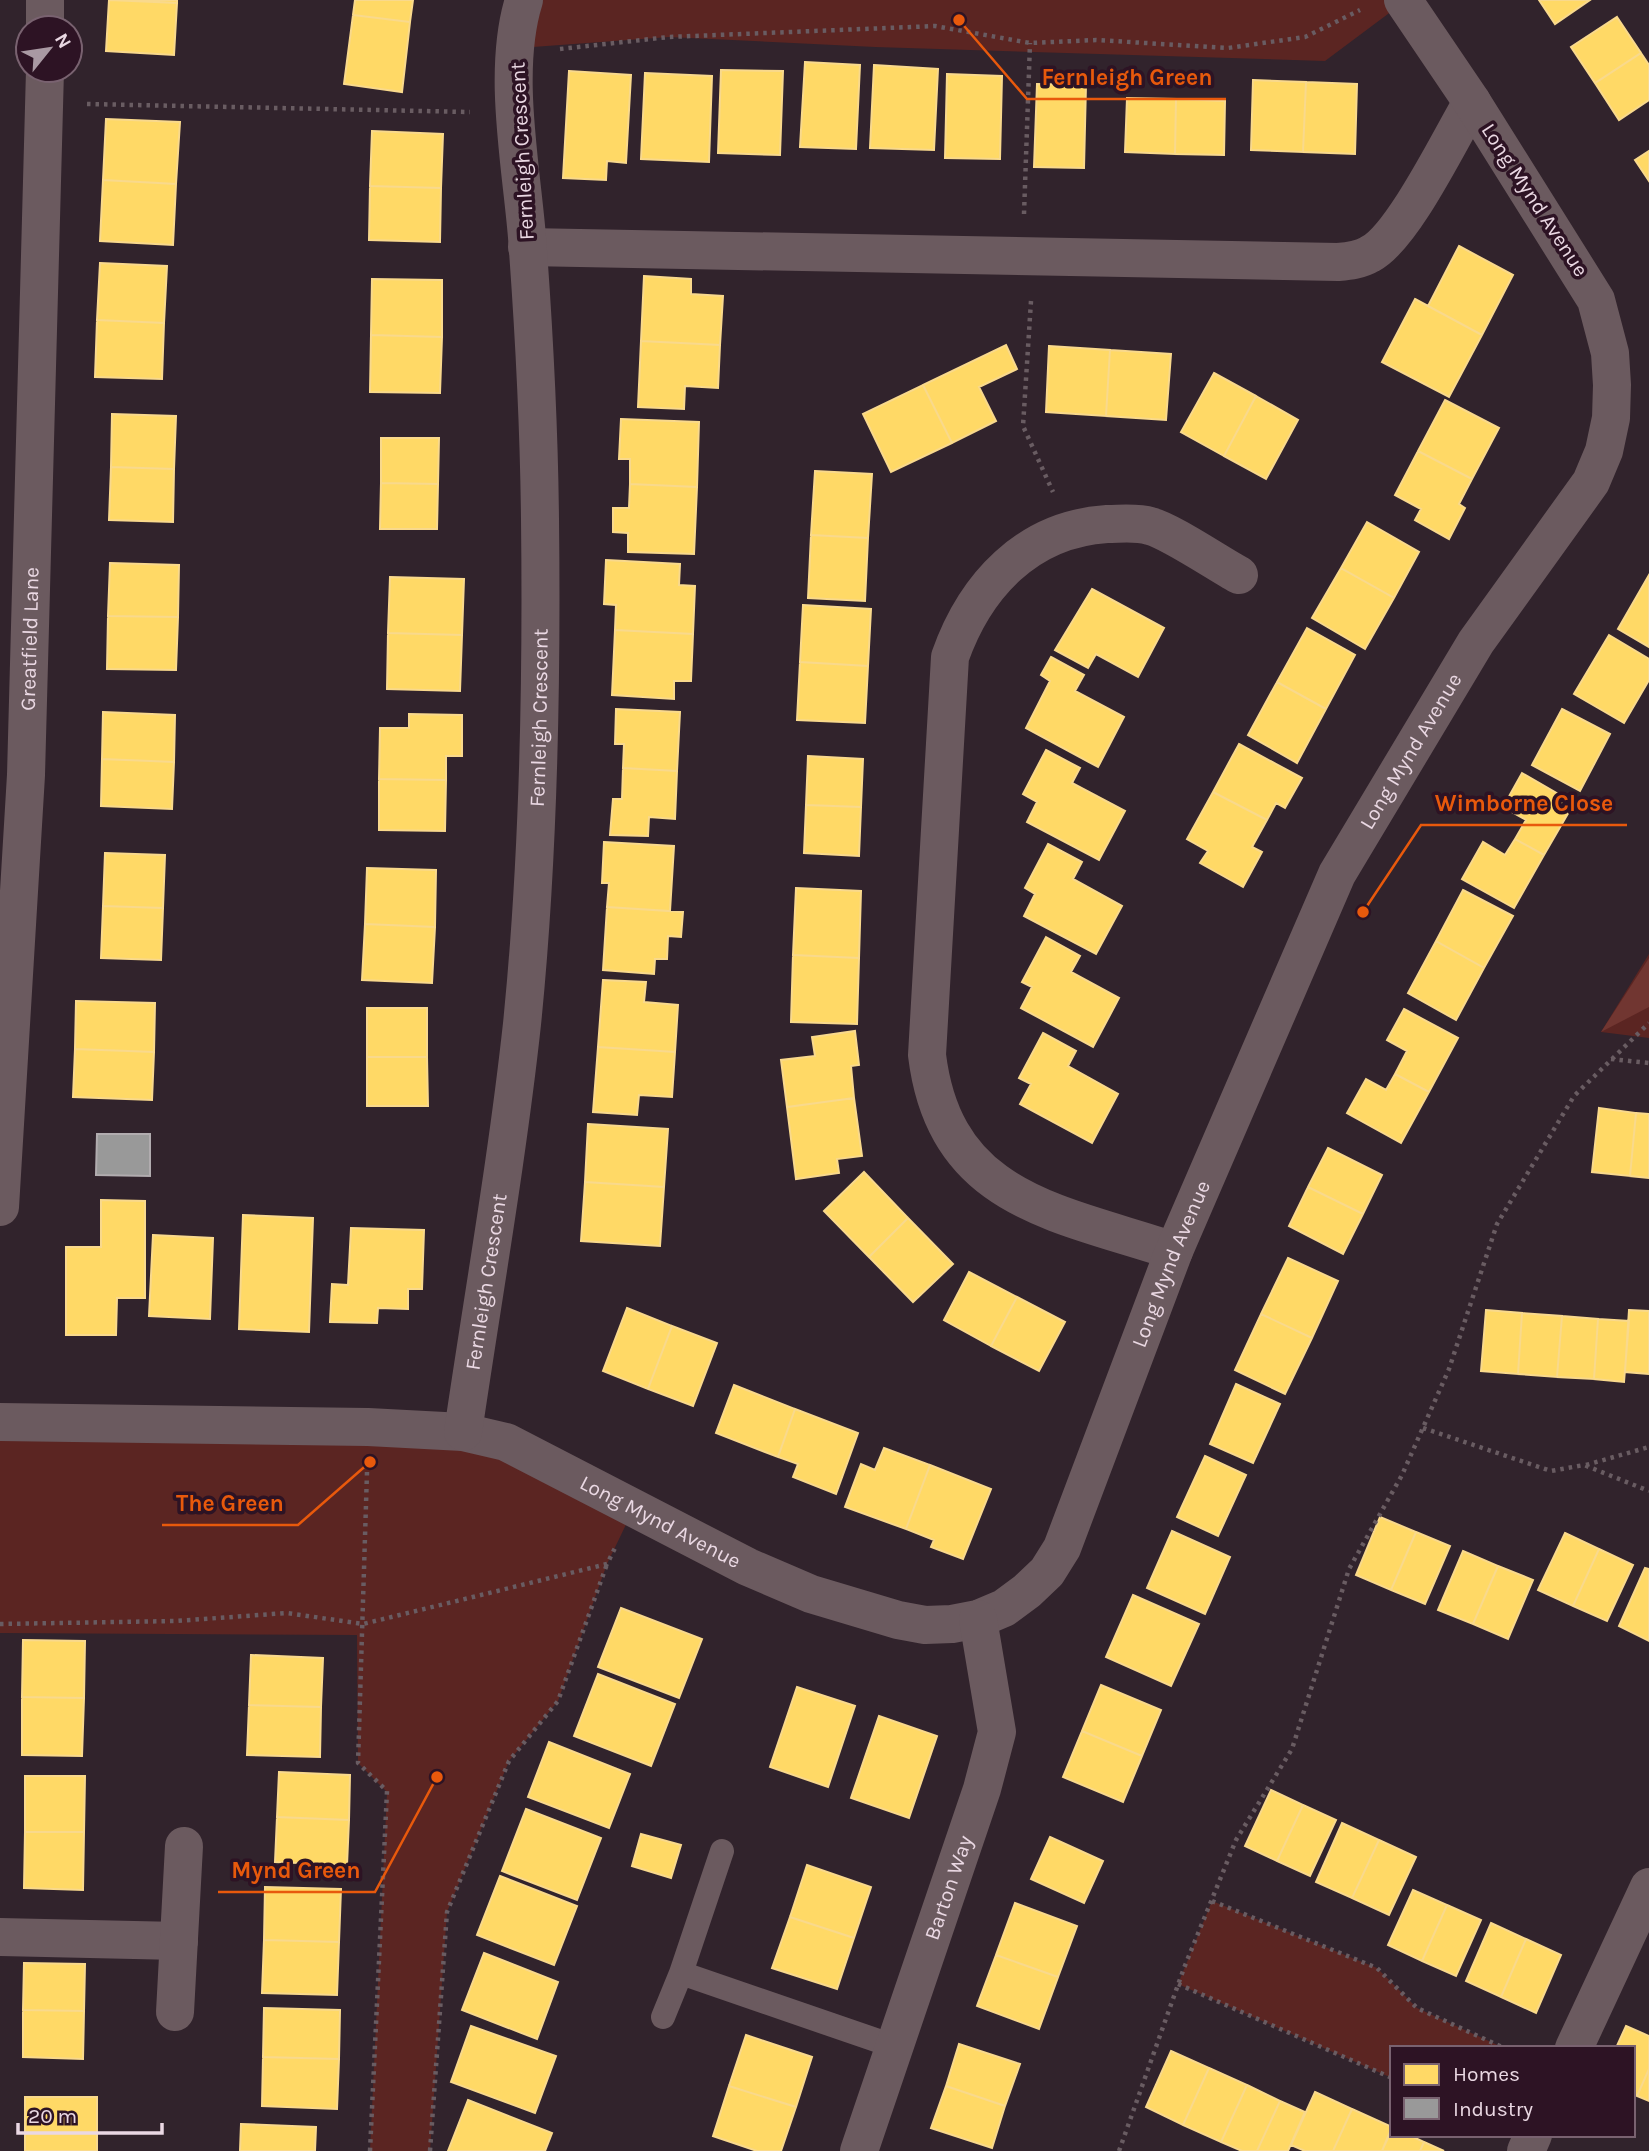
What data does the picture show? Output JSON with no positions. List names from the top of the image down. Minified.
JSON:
{"streets":{"street":["Fernleigh Crescent","Long Mynd Avenue","Greatfield Lane","Barton Way"]},"crossings":[["Fernleigh Crescent","Long Mynd Avenue"],["Long Mynd Avenue","Barton Way"]],"places":["Fernleigh Green","Wimborne Close","The Green","Mynd Green"],"legend":["Homes","Industry"],"scale_bar":"20 m","north":"top right"}
